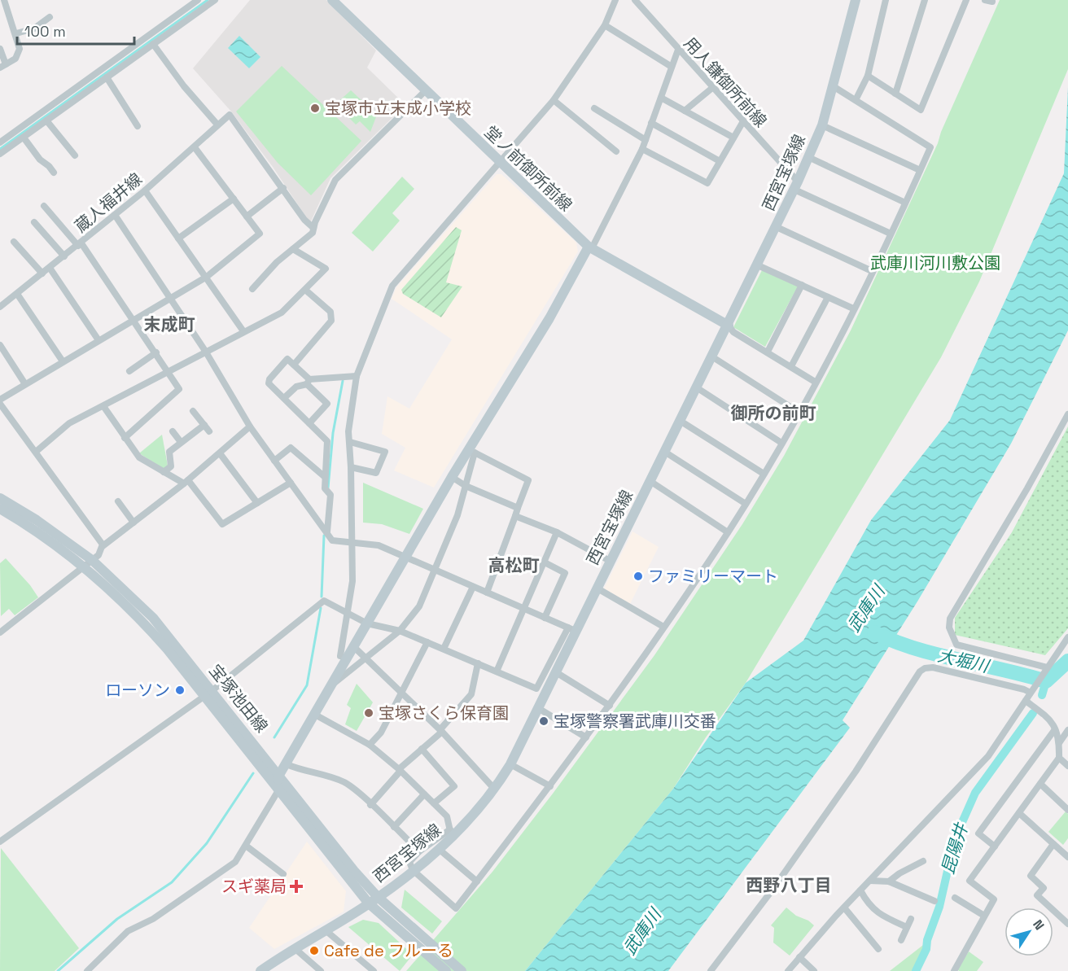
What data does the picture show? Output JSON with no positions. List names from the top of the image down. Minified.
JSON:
{"streets":{"street":["用人鎌御所前線","堂ノ前御所前線","西宮宝塚線","蔵人福井線","宝塚池田線"]},"crossings":[["用人鎌御所前線","西宮宝塚線"],["堂ノ前御所前線","西宮宝塚線"],["西宮宝塚線","宝塚池田線"]],"districts":["末成町","御所の前町","高松町","西野八丁目"],"water":["武庫川","大堀川","昆陽井"],"parks":["武庫川河川敷公園"],"places":{"other":["宝塚市立末成小学校","ファミリーマート","ローソン","宝塚さくら保育園","宝塚警察署武庫川交番","Cafe de フルーる"],"health":["スギ薬局"]},"scale_bar":"100 m","north":"top right"}
